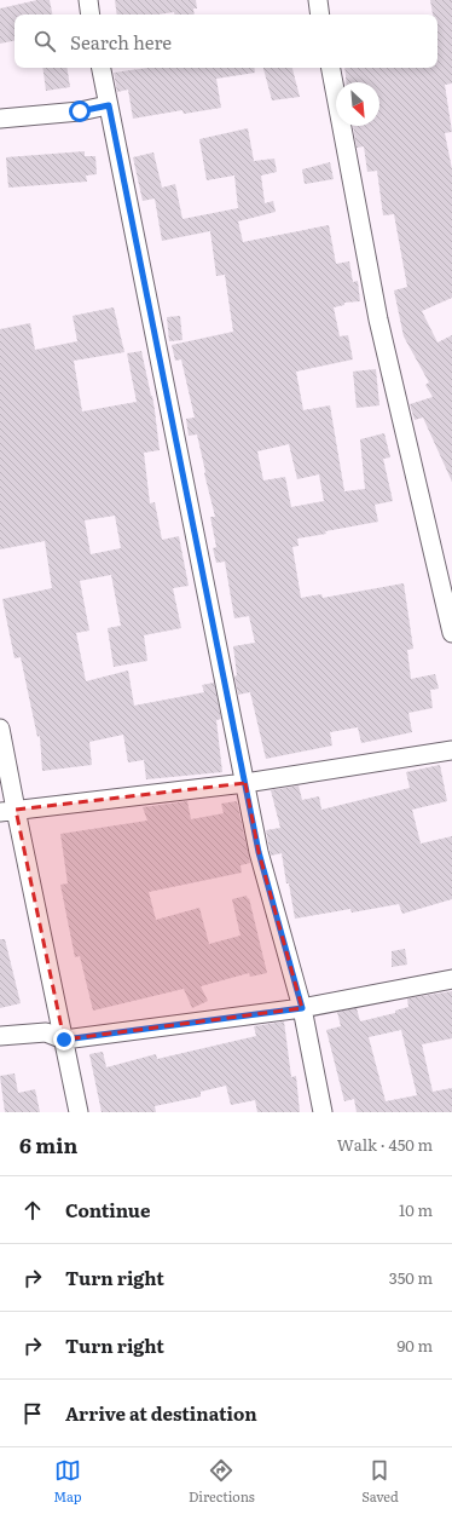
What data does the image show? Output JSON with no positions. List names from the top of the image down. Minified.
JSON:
{"north":"bottom right","page":{"search":"Search here","heading":["6 min","Walk · 450 m"],"list":[["Continue","10 m"],["Turn right","350 m"],["Turn right","90 m"],"Arrive at destination"],"nav":["Map","Directions","Saved"]}}
